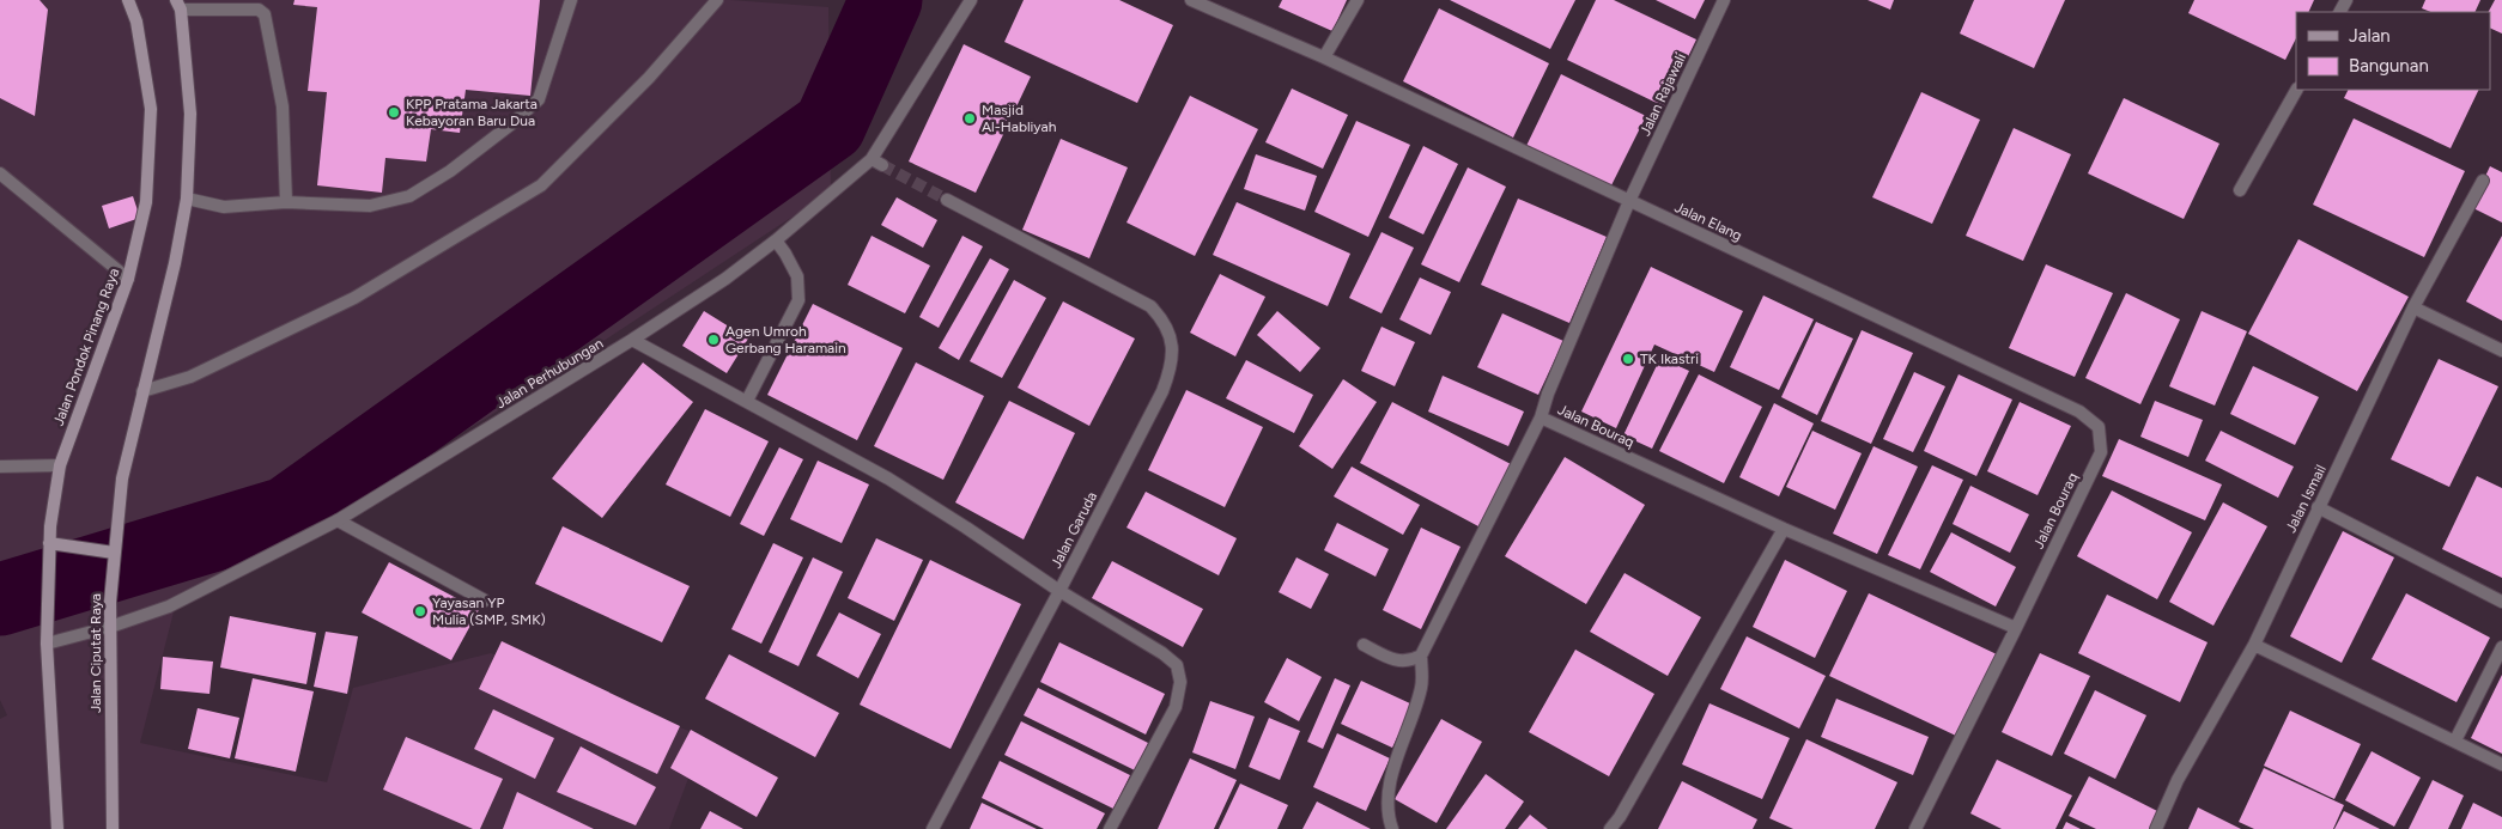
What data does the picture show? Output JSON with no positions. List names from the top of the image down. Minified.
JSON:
{"streets":{"main road":["Jalan Pondok Pinang Raya","Jalan Ciputat Raya"],"street":["Jalan Rajawali","Jalan Elang","Jalan Perhubungan","Jalan Bouraq","Jalan Ismail","Jalan Garuda"]},"crossings":[["Jalan Rajawali","Jalan Elang"],["Jalan Rajawali","Jalan Bouraq"],["Jalan Elang","Jalan Bouraq"],["Jalan Perhubungan","Jalan Garuda"],["Jalan Perhubungan","Jalan Ciputat Raya"]],"places":["KPP Pratama Jakarta Kebayoran Baru Dua","Masjid Al-Habliyah","Agen Umroh Gerbang Haramain","TK Ikastri","Yayasan YP Mulia (SMP, SMK)"],"legend":["Jalan","Bangunan"]}
